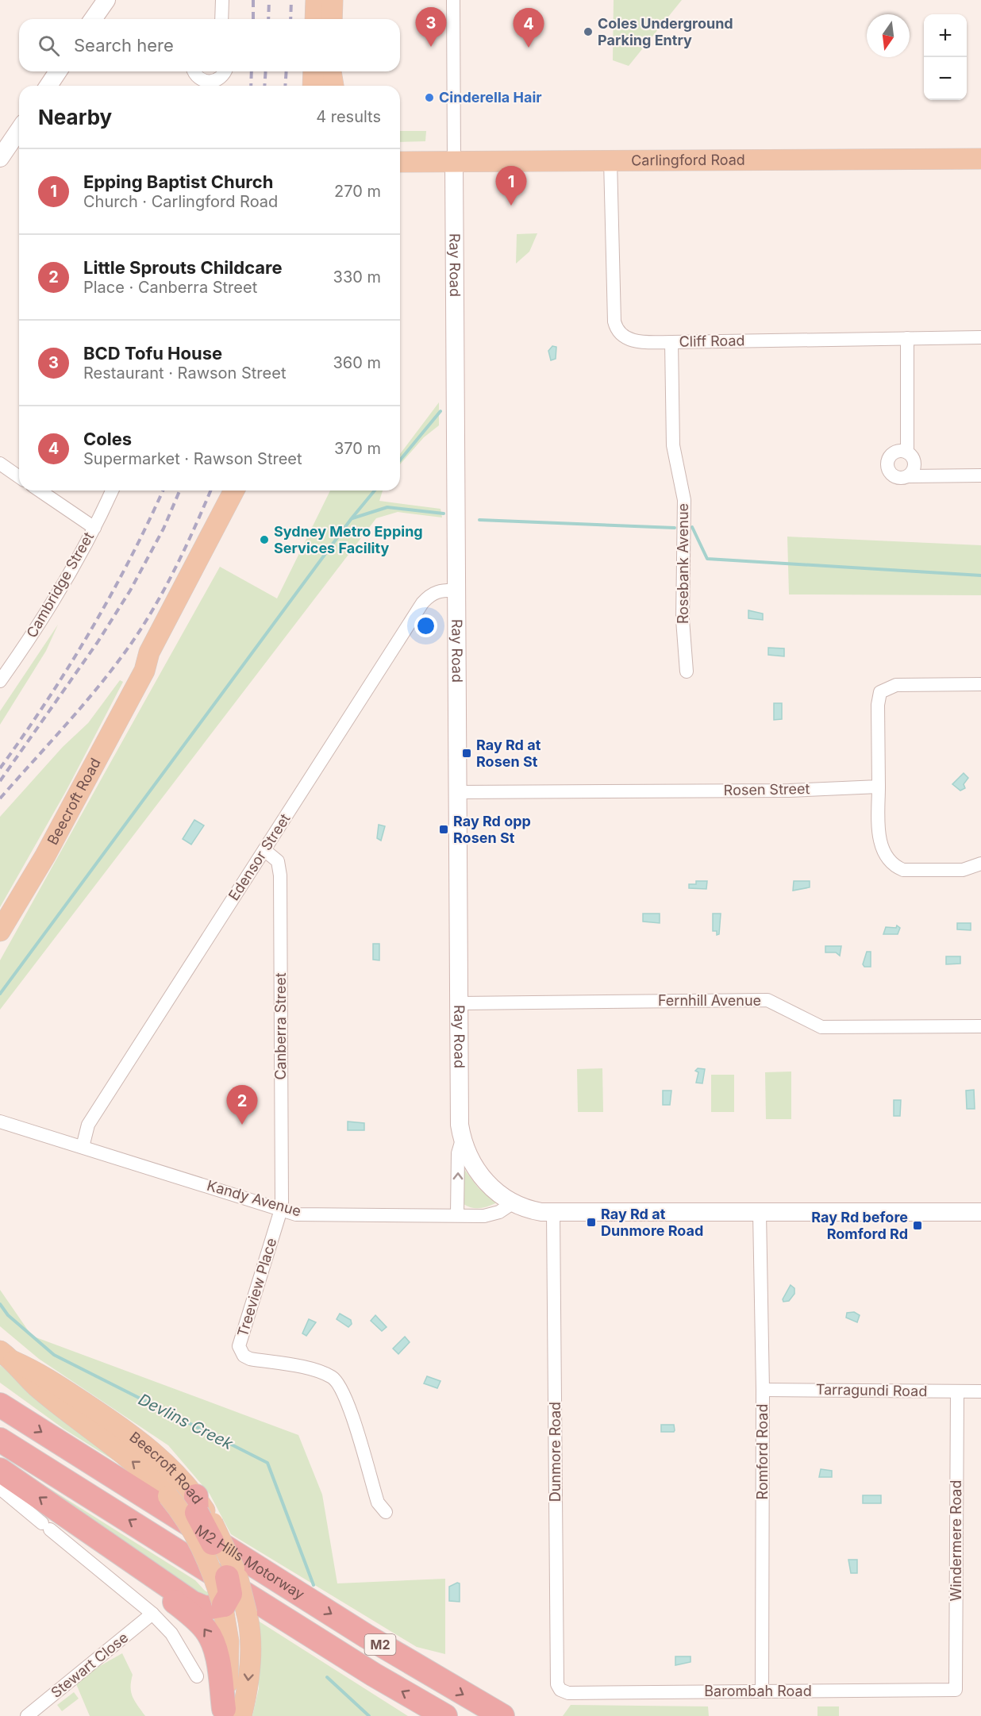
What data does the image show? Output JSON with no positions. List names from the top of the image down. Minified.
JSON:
{"streets":{"highway":["M2 Hills Motorway","M2"],"main road":["Carlingford Road","Beecroft Road"],"street":["Ray Road","Cliff Road","Rosebank Avenue","Cambridge Street","Rosen Street","Edensor Street","Fernhill Avenue","Canberra Street","Kandy Avenue","Treeview Place","Tarragundi Road","Dunmore Road","Romford Road","Windermere Road","Stewart Close","Barombah Road"]},"crossings":[["Carlingford Road","Ray Road"],["Carlingford Road","Cliff Road"],["Ray Road","Rosen Street"],["Ray Road","Edensor Street"],["Ray Road","Fernhill Avenue"],["Ray Road","Kandy Avenue"],["Ray Road","Dunmore Road"],["Ray Road","Romford Road"],["Cliff Road","Rosebank Avenue"],["Edensor Street","Canberra Street"],["Edensor Street","Kandy Avenue"],["Canberra Street","Kandy Avenue"],["Canberra Street","Treeview Place"],["Kandy Avenue","Treeview Place"],["Tarragundi Road","Romford Road"],["Tarragundi Road","Windermere Road"],["Dunmore Road","Barombah Road"],["Romford Road","Barombah Road"],["Windermere Road","Barombah Road"]],"water":["Devlins Creek"],"places":{"other":["Coles Underground Parking Entry","Cinderella Hair","Sydney Metro Epping Services Facility"],"transit":["Ray Rd at Rosen St","Ray Rd opp Rosen St","Ray Rd at Dunmore Road","Ray Rd before Romford Rd"]},"north":"bottom","page":{"pins":["3","4","1","2"],"map_buttons":["+","−"],"search":"Search here","heading":["Nearby","4 results"],"list":[{"mark":"1","name":"Epping Baptist Church","note":"Church · Carlingford Road","value":"270 m"},{"mark":"2","name":"Little Sprouts Childcare","note":"Place · Canberra Street","value":"330 m"},{"mark":"3","name":"BCD Tofu House","note":"Restaurant · Rawson Street","value":"360 m"},{"mark":"4","name":"Coles","note":"Supermarket · Rawson Street","value":"370 m"}]}}
